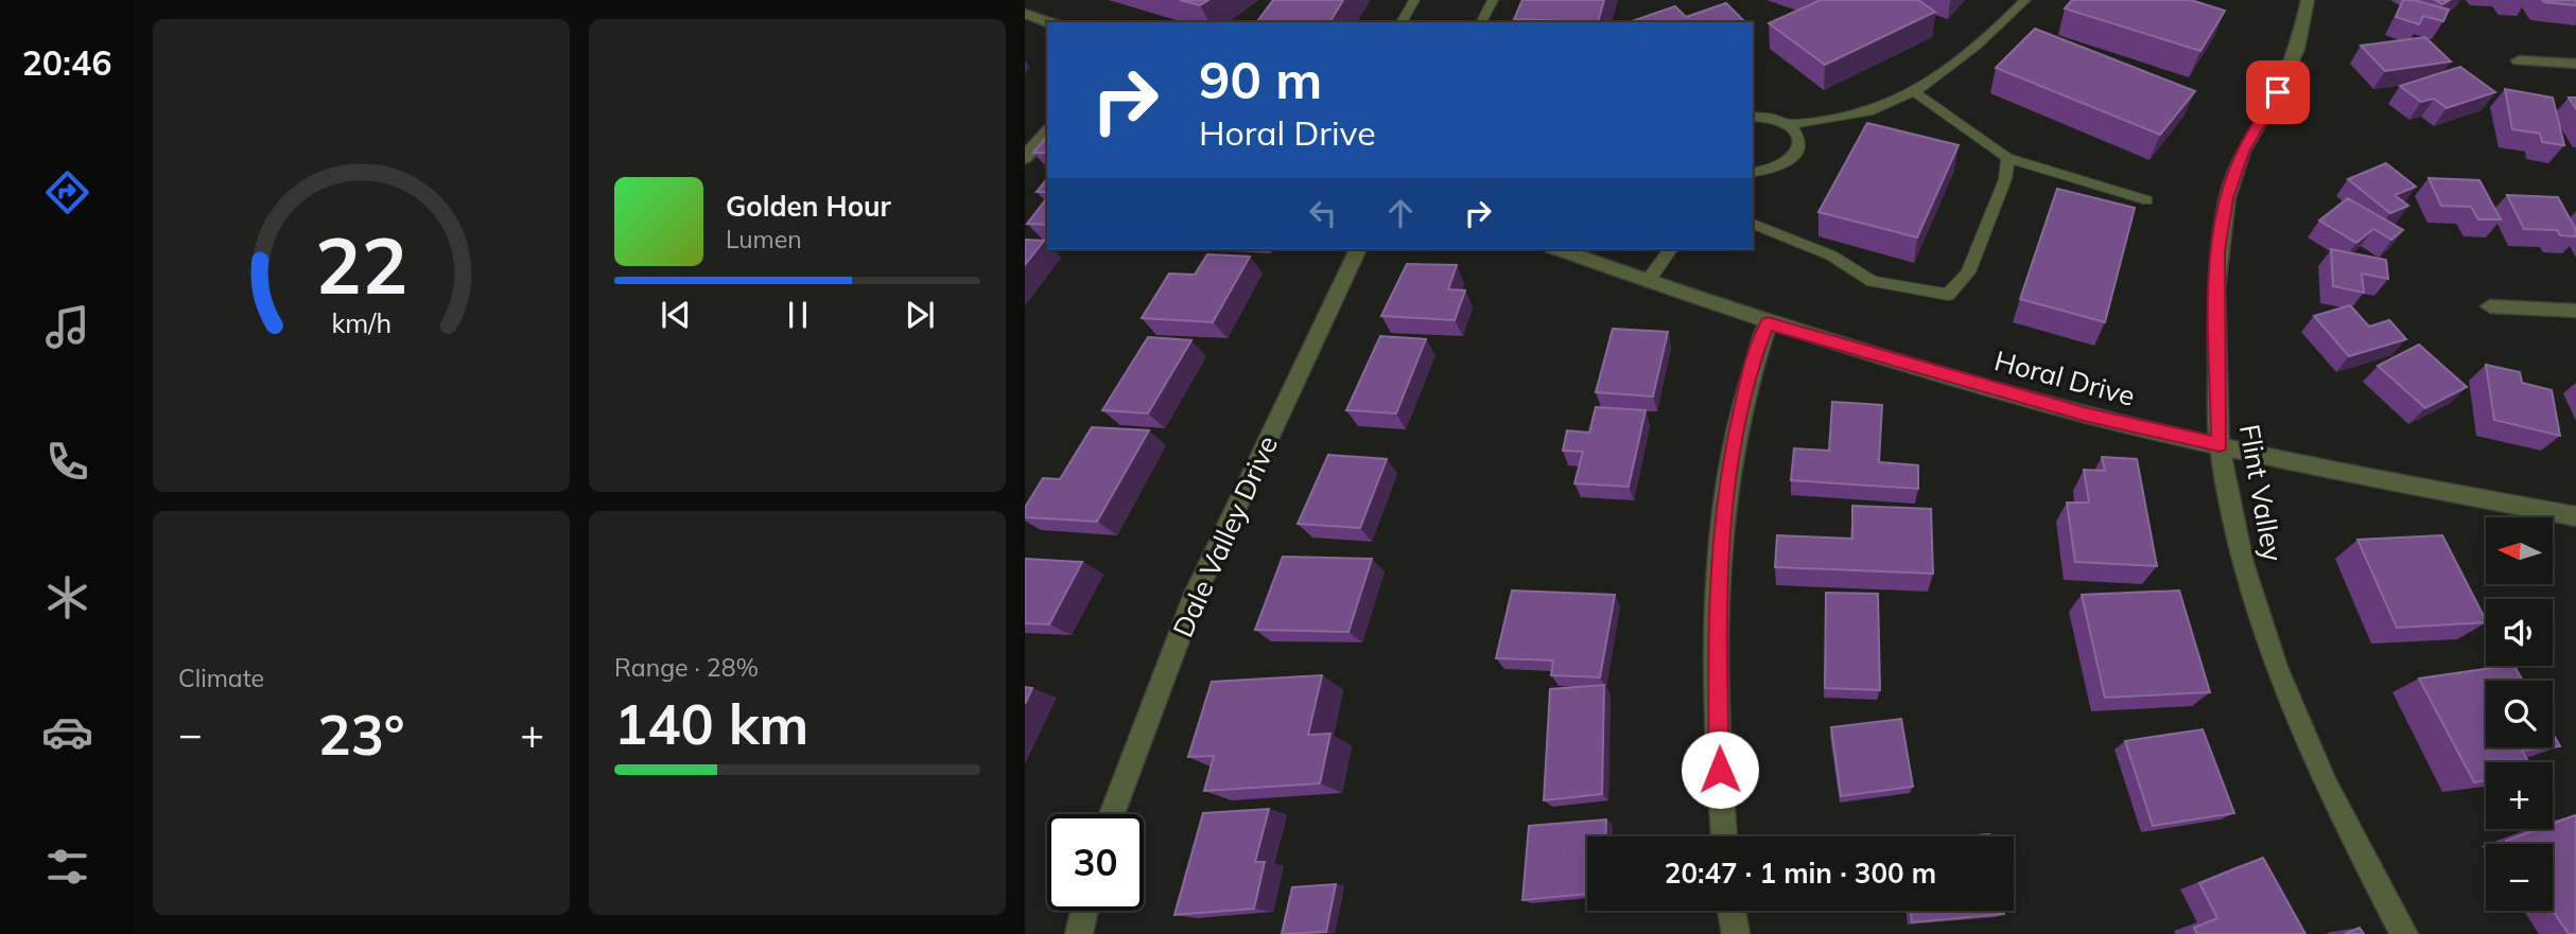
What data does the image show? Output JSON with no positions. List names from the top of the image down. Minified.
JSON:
{"streets":{"street":["Horal Drive","Flint Valley","Dale Valley Drive"]},"crossings":[["Horal Drive","Flint Valley"]],"north":"left","page":{"tabs":"20:46","turn":["90 m","Horal Drive"],"song":["Golden Hour","Lumen"],"tile":["Climate",["Range · 28%","140 km"]],"map_buttons":["+","−"],"heat":["−","23°","+"],"limit":"30","trip":"20:47 · 1 min · 300 m","gauge":["22","km/h"]}}
